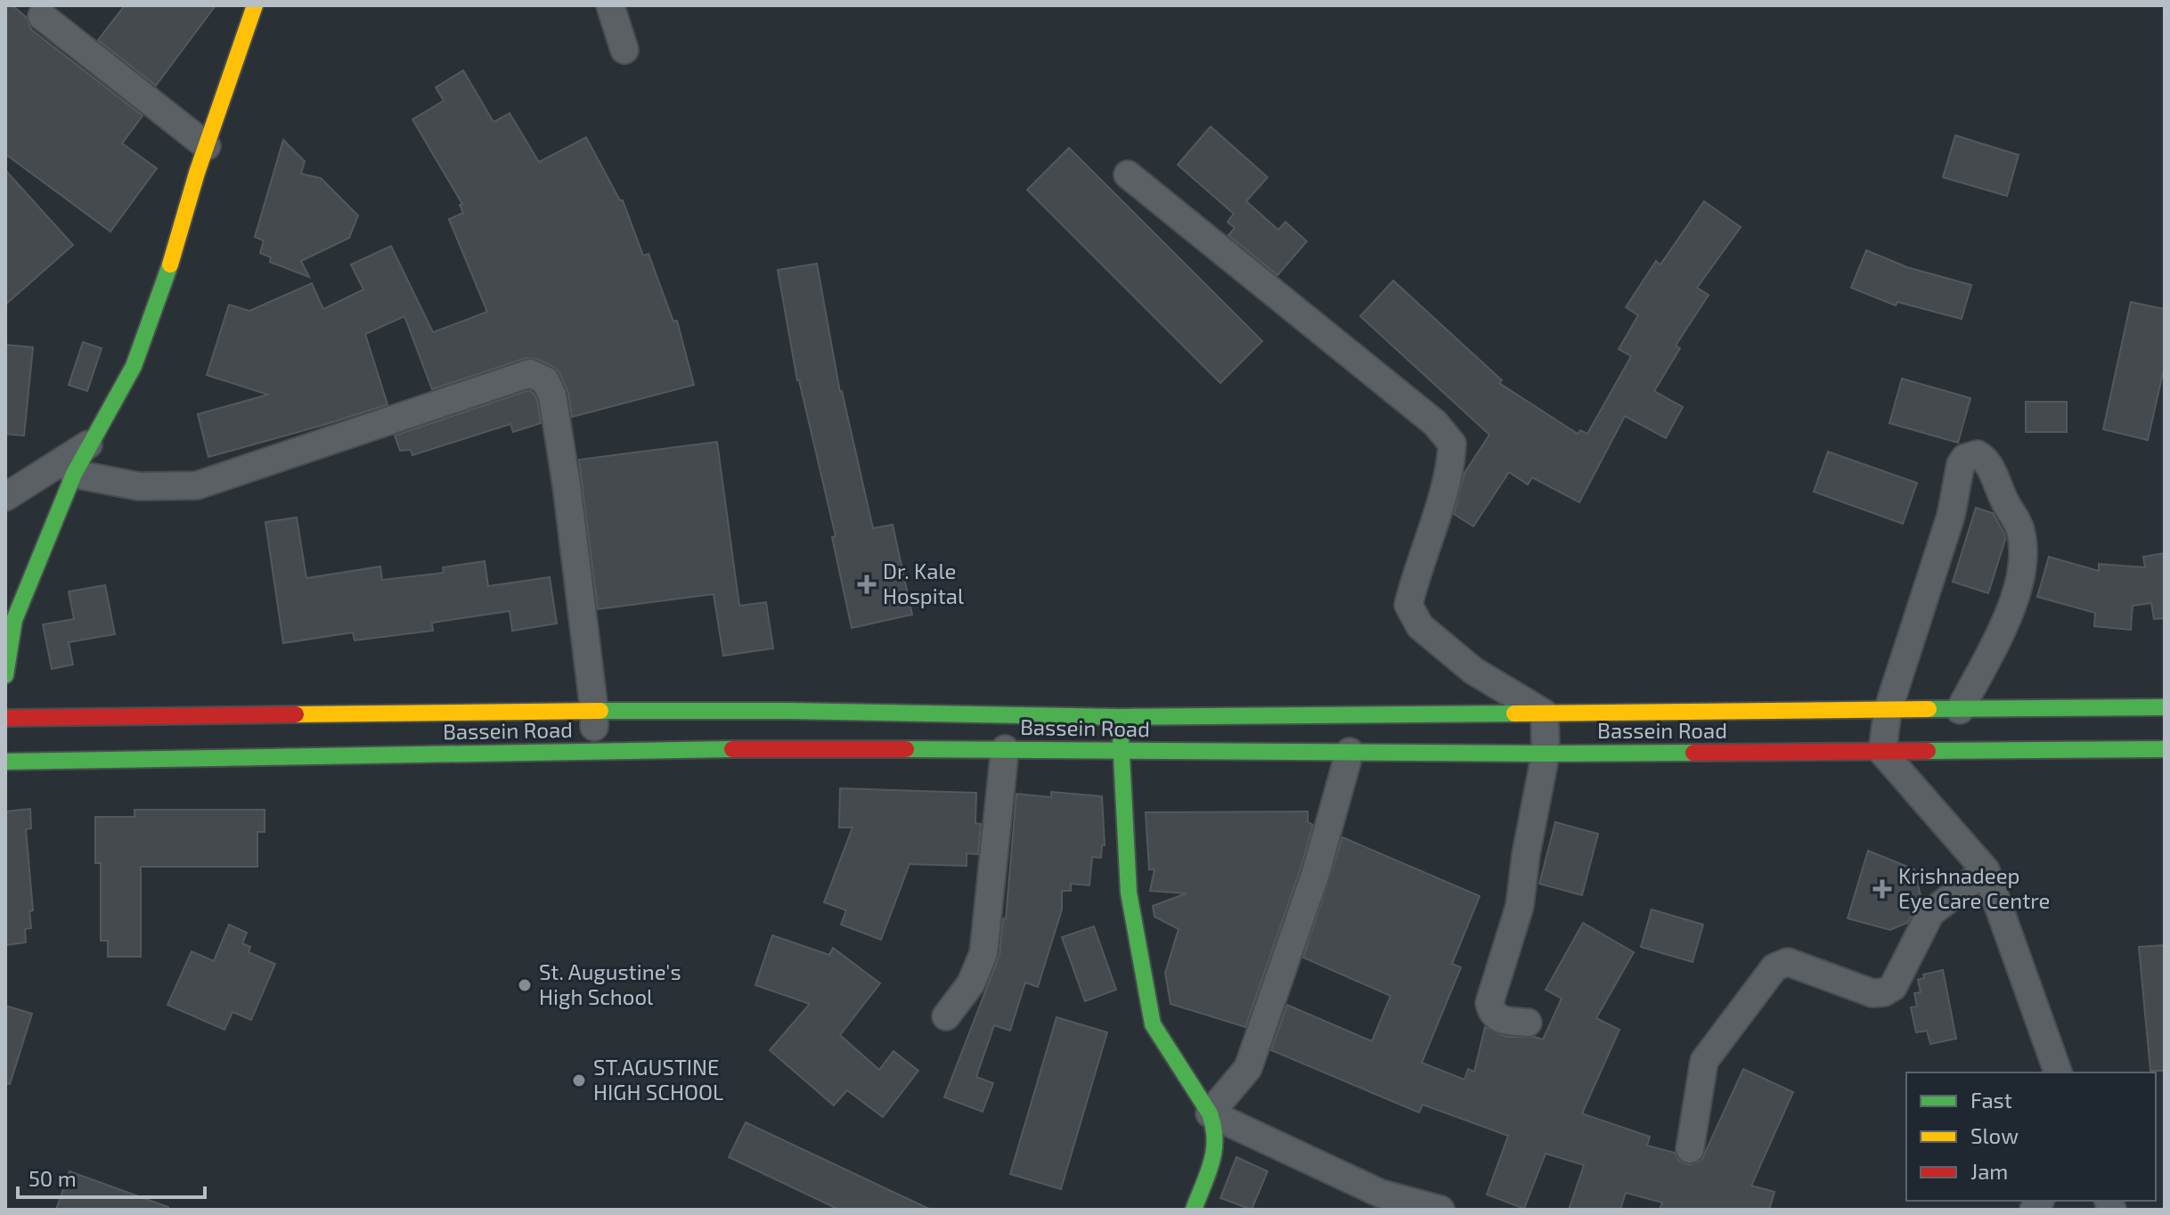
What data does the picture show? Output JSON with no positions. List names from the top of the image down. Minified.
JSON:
{"streets":{"main road":["Bassein Road"]},"places":{"health":["Dr. Kale Hospital","Krishnadeep Eye Care Centre"],"other":["St. Augustine's High School","ST.AGUSTINE HIGH SCHOOL"]},"legend":["Fast","Slow","Jam"],"scale_bar":"50 m"}
